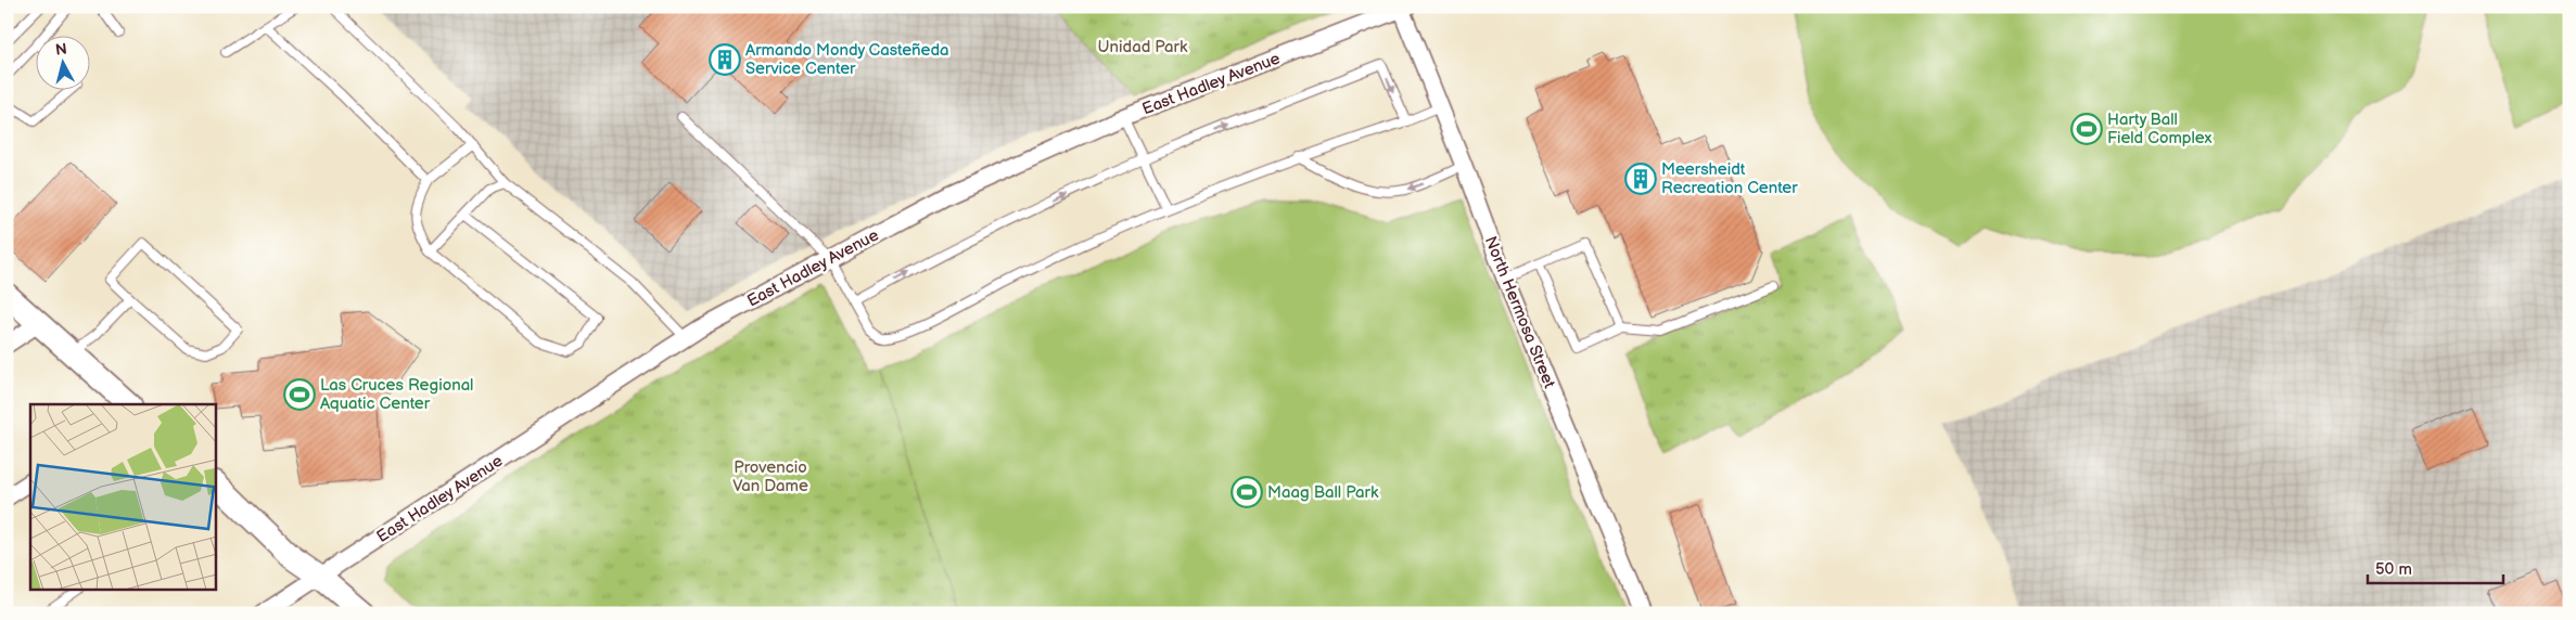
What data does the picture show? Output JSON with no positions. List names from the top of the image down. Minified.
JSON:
{"streets":{"street":["East Hadley Avenue","North Hermosa Street"]},"crossings":[["East Hadley Avenue","North Hermosa Street"]],"parks":["Unidad Park","Provencio Van Dame"],"places":{"building":["Armando Mondy Casteñeda Service Center","Meersheidt Recreation Center"],"sports":["Harty Ball Field Complex","Las Cruces Regional Aquatic Center","Maag Ball Park"]},"scale_bar":"50 m","north":"top"}
